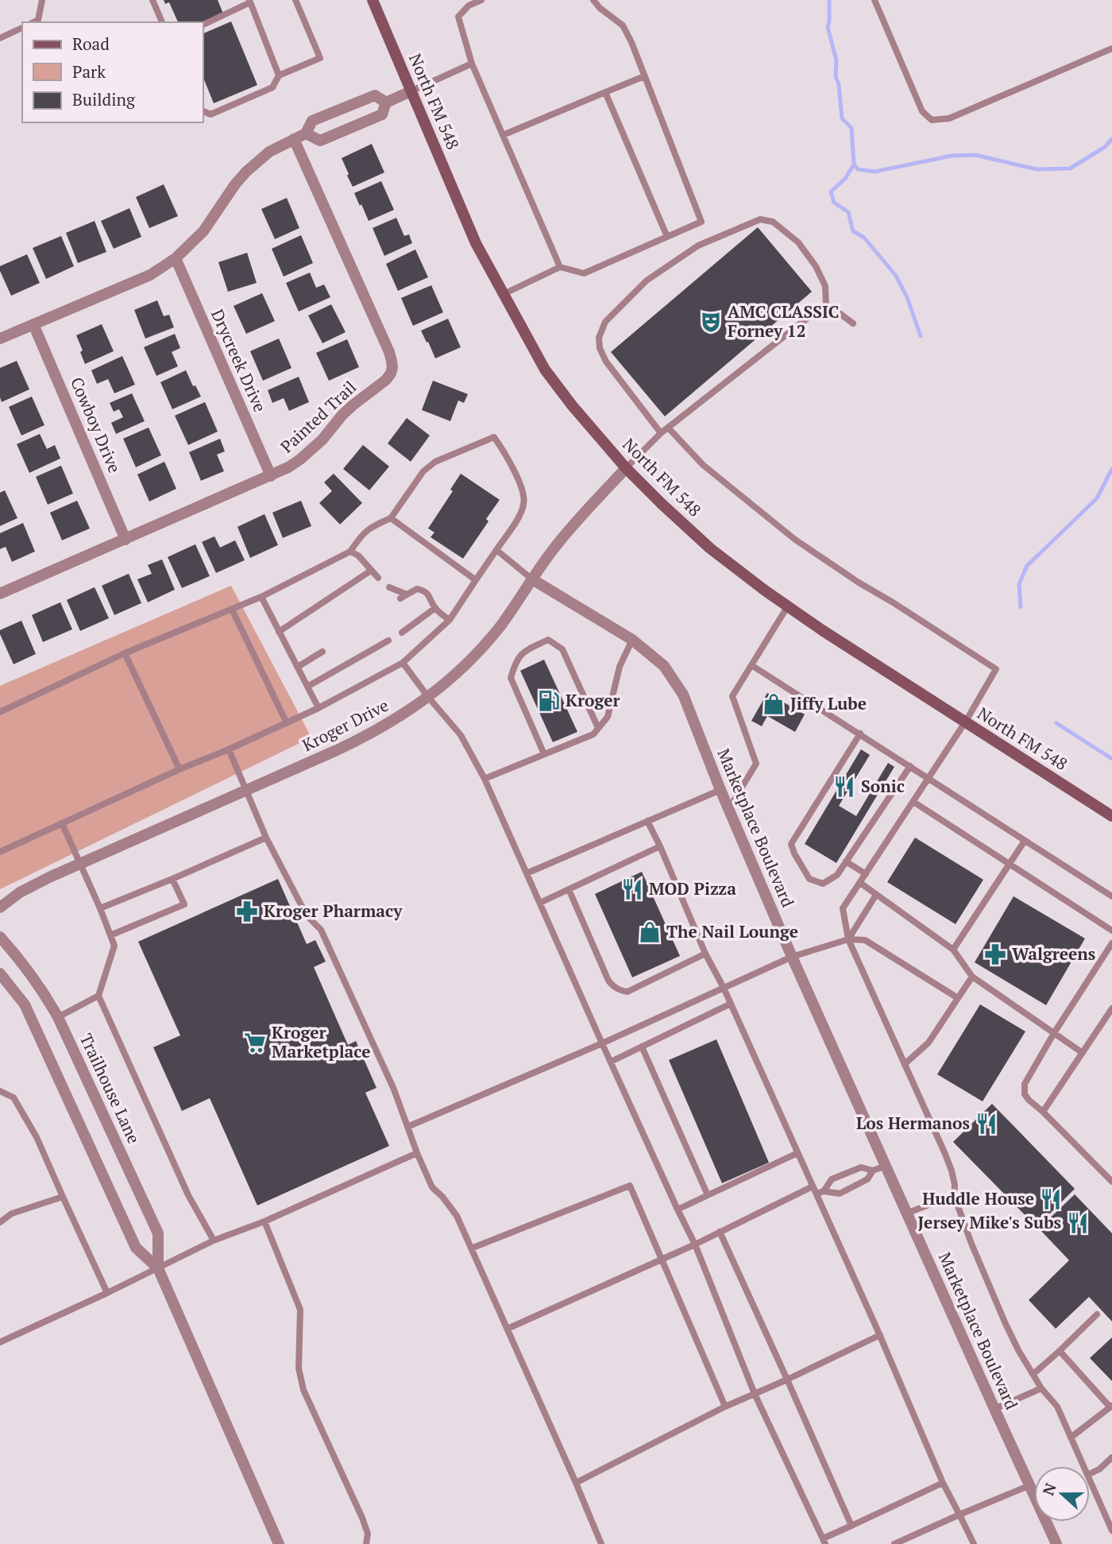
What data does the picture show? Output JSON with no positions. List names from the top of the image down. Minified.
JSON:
{"streets":{"main road":["North FM 548"],"street":["Drycreek Drive","Painted Trail","Cowboy Drive","Kroger Drive","Marketplace Boulevard","Trailhouse Lane"]},"crossings":[["North FM 548","Kroger Drive"],["Drycreek Drive","Painted Trail"],["Painted Trail","Cowboy Drive"],["Kroger Drive","Marketplace Boulevard"]],"places":{"theatre":["AMC CLASSIC Forney 12"],"fuel station":["Kroger"],"shop":["Jiffy Lube","The Nail Lounge"],"restaurant":["Sonic","MOD Pizza","Los Hermanos","Huddle House","Jersey Mike's Subs"],"pharmacy":["Kroger Pharmacy","Walgreens"],"supermarket":["Kroger Marketplace"]},"legend":["Road","Park","Building"],"north":"left"}
